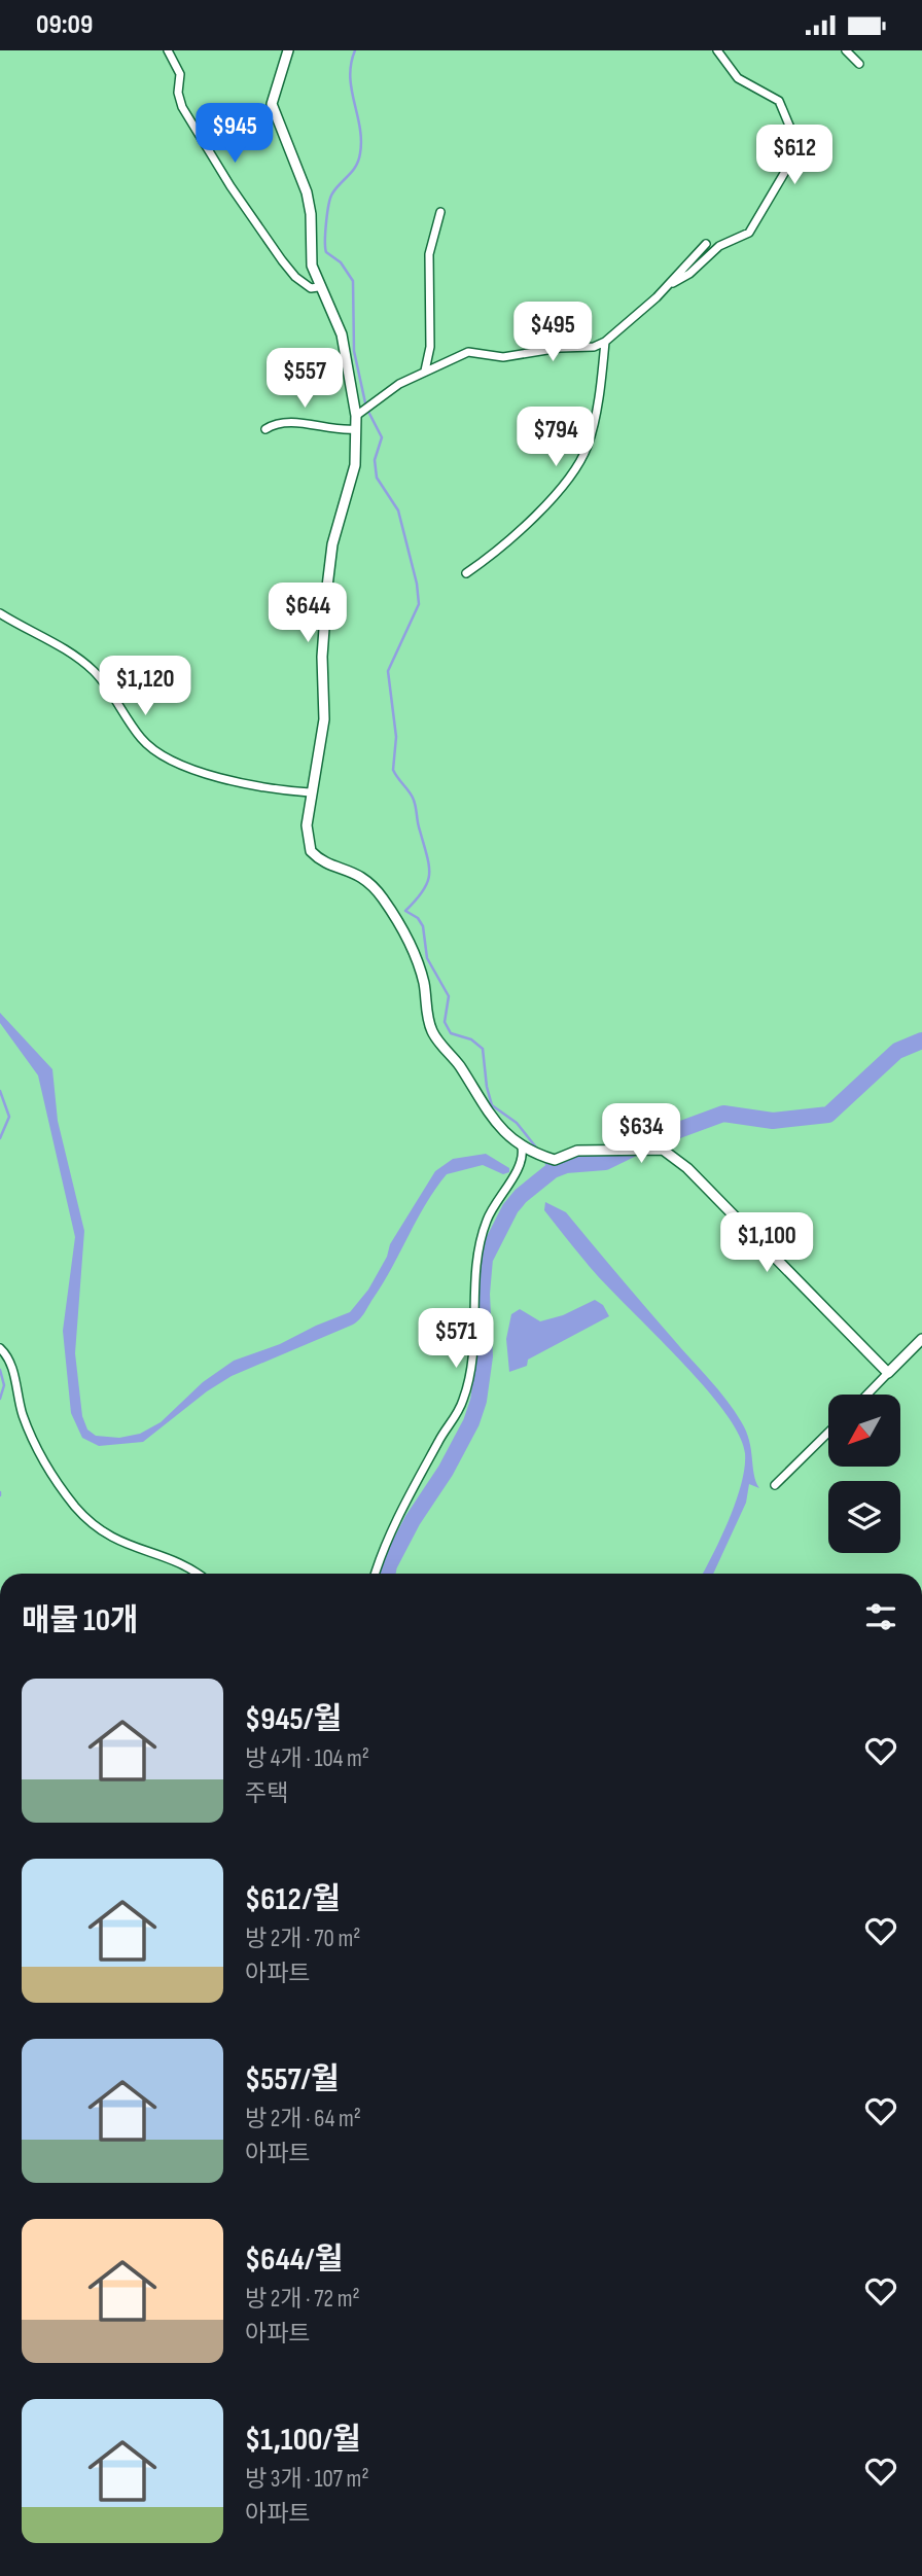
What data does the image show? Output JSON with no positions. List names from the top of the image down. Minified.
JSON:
{"north":"bottom left","page":{"status":"09:09","price":["$945","$612","$495","$557","$794","$644","$1,120","$634","$1,100","$571"],"heading":"매물 10개","list":[{"name":"$945/월","note":"방 4개 · 104 m² · 주택"},{"name":"$612/월","note":"방 2개 · 70 m² · 아파트"},{"name":"$557/월","note":"방 2개 · 64 m² · 아파트"},{"name":"$644/월","note":"방 2개 · 72 m² · 아파트"},{"name":"$1,100/월","note":"방 3개 · 107 m² · 아파트"}]}}
